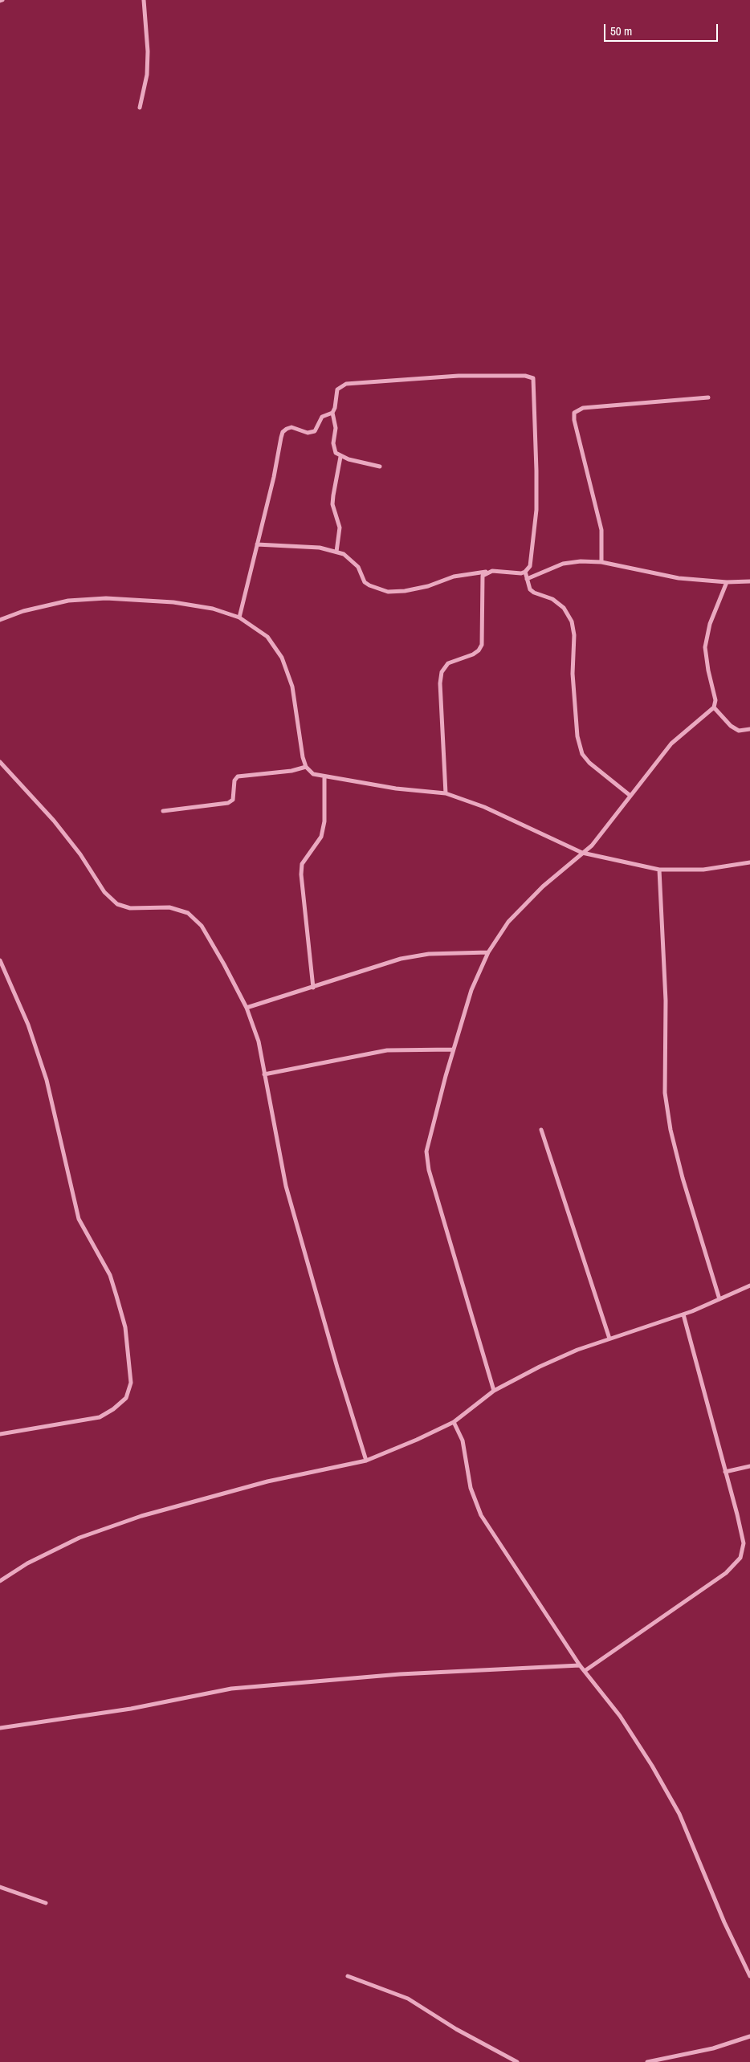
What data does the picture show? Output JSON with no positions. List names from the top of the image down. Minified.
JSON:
{"scale_bar":"50 m"}
